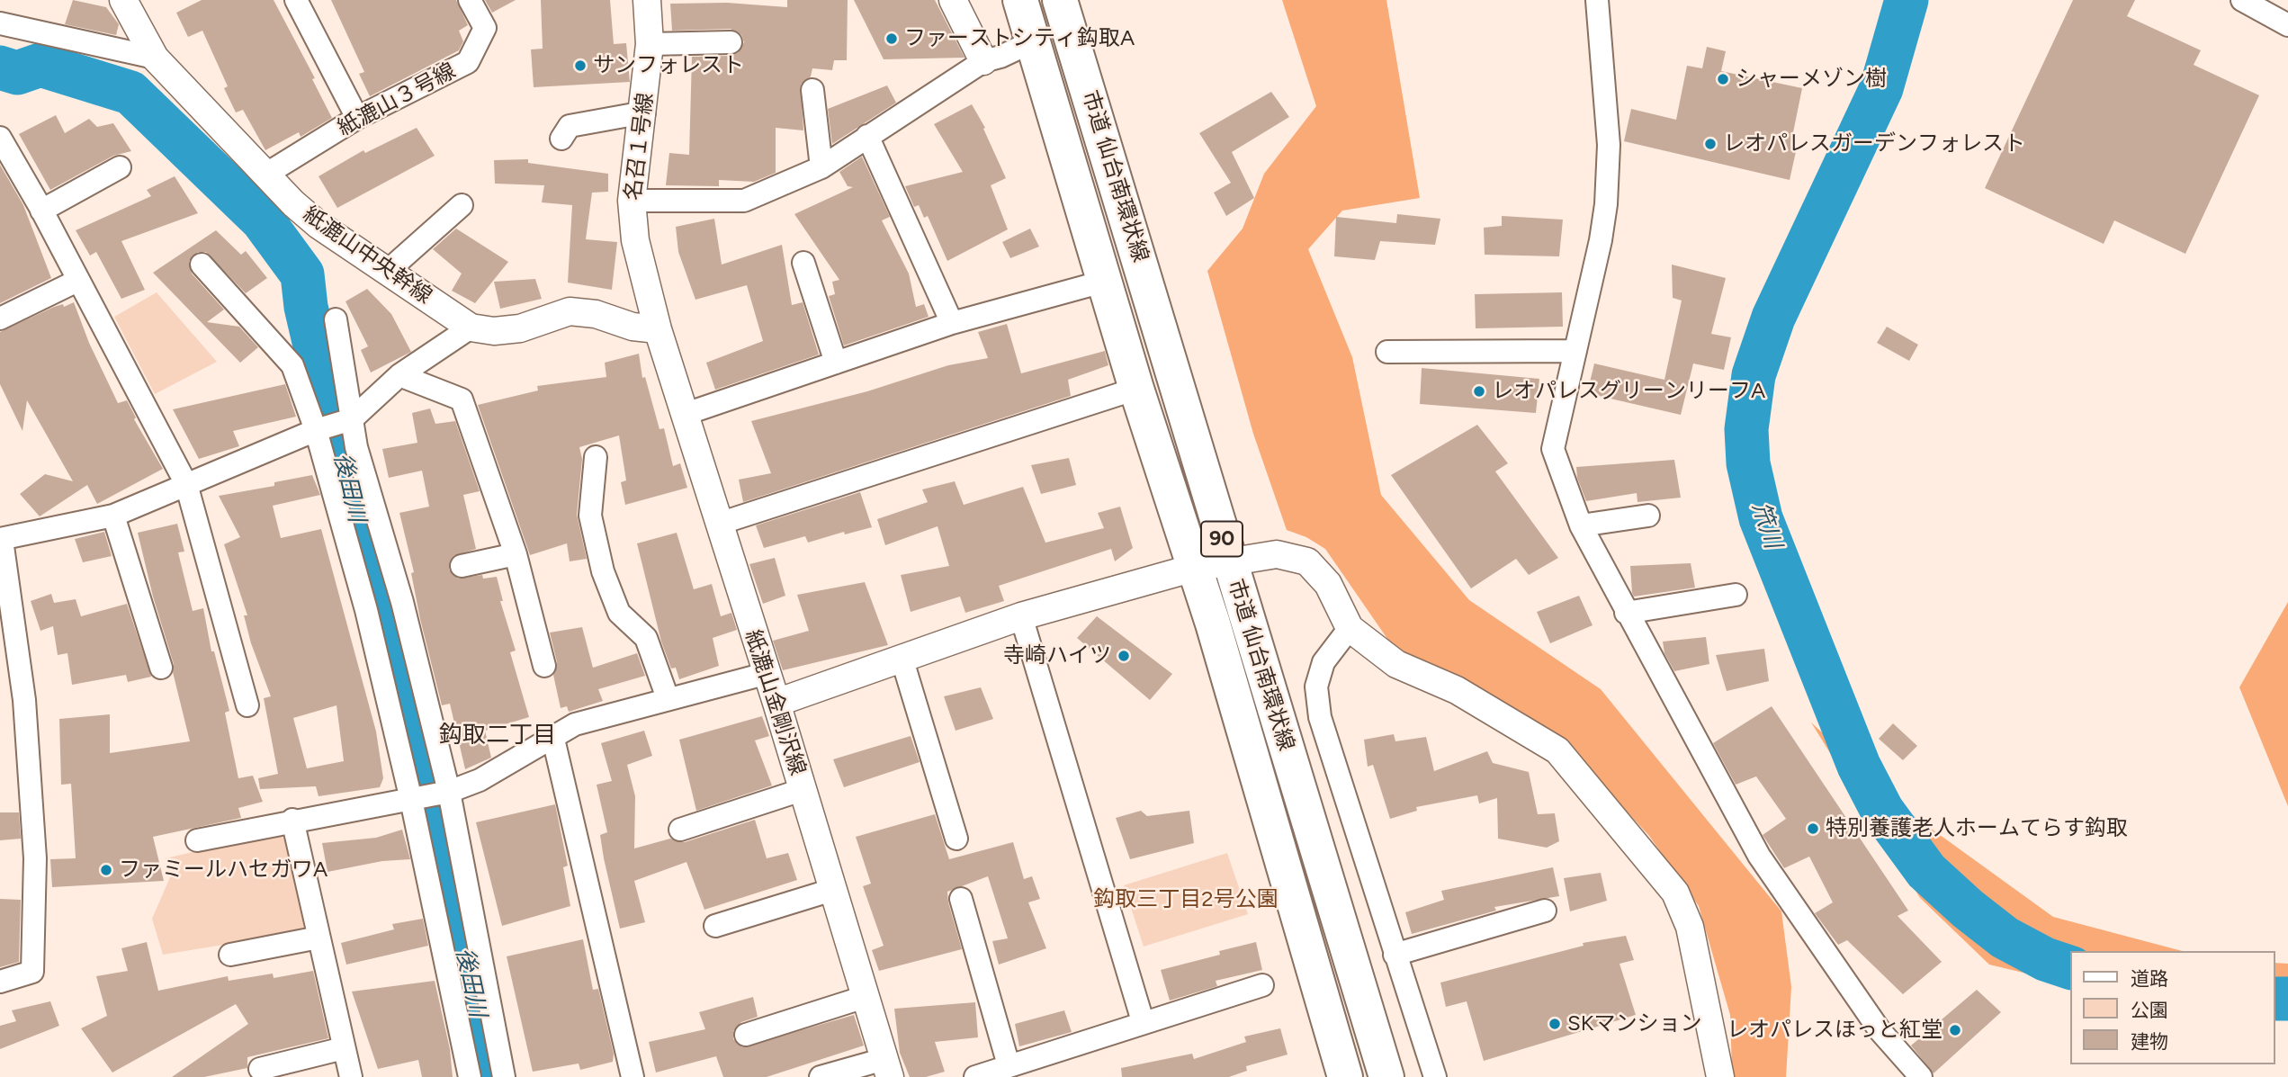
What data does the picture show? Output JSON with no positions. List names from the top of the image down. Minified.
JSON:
{"streets":{"main road":["市道 仙台南環状線","90"],"street":["紙漉山３号線","名召１号線","紙漉山中央幹線","紙漉山金剛沢線"]},"crossings":[["紙漉山３号線","紙漉山中央幹線"],["名召１号線","紙漉山中央幹線"],["名召１号線","紙漉山金剛沢線"],["紙漉山中央幹線","紙漉山金剛沢線"]],"districts":["鈎取二丁目"],"water":["後田川","笊川"],"parks":["鈎取三丁目2号公園"],"places":["ファーストシティ鈎取A","サンフォレスト","シャーメゾン樹","レオパレスガーデンフォレスト","レオパレスグリーンリーフA","寺崎ハイツ","特別養護老人ホームてらす鈎取","ファミールハセガワA","SKマンション","レオパレスほっと紅堂"],"legend":["道路","公園","建物"]}
